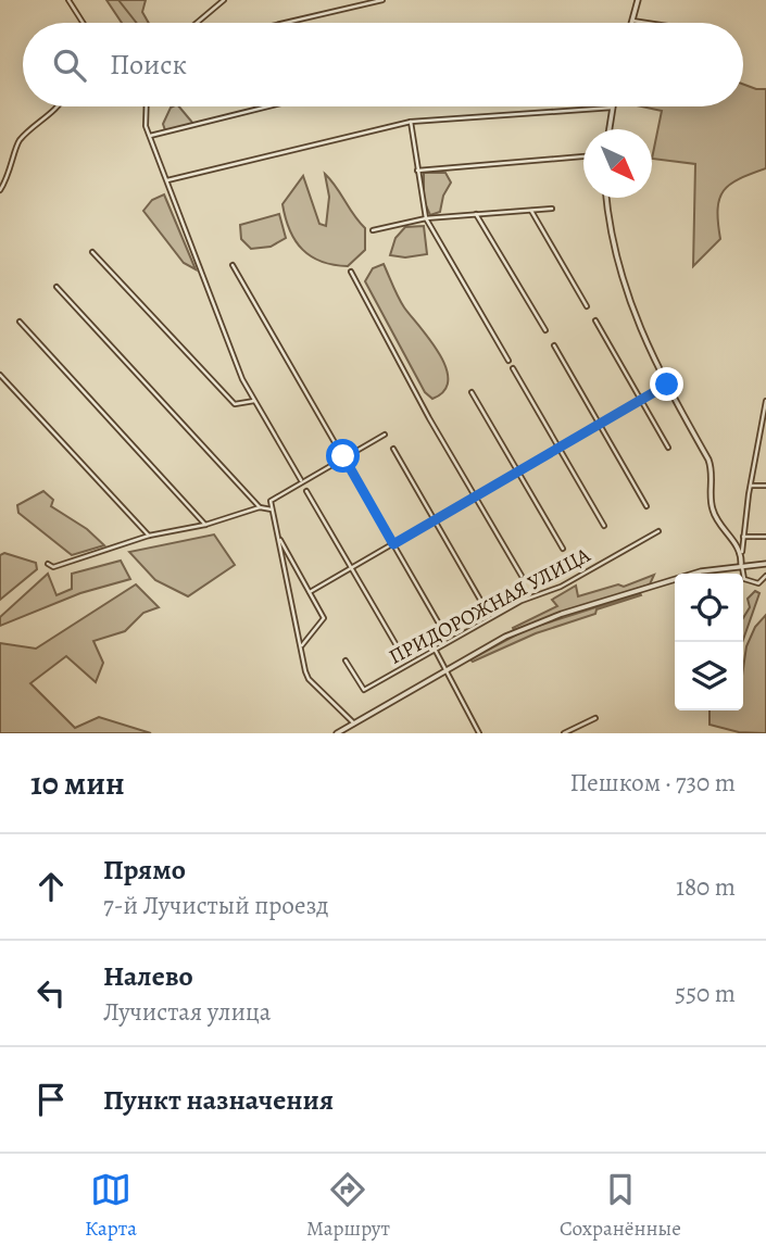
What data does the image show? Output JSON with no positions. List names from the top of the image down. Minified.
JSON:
{"streets":{"street":["ПРИДОРОЖНАЯ УЛИЦА"]},"north":"bottom right","page":{"search":"Поиск","heading":["10 мин","Пешком · 730 m"],"list":[["Прямо","7-й Лучистый проезд","180 m"],["Налево","Лучистая улица","550 m"],"Пункт назначения"],"nav":["Карта","Маршрут","Сохранённые"]}}
